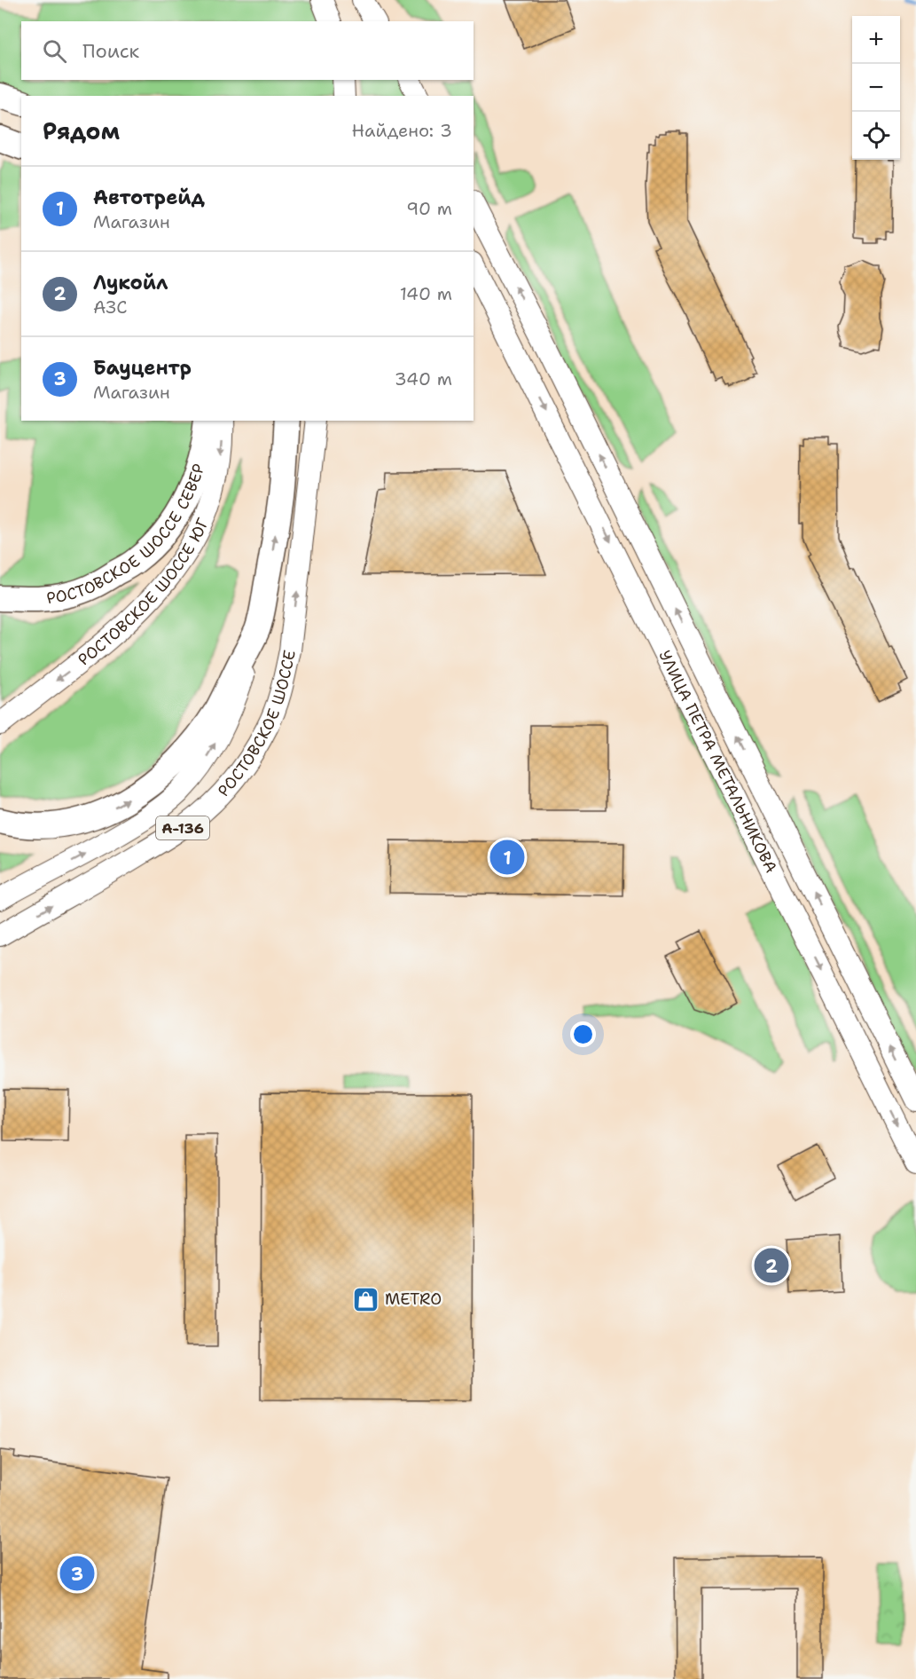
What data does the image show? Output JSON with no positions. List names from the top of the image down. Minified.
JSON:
{"streets":{"highway":["РОСТОВСКОЕ ШОССЕ СЕВЕР","А-136"],"main road":["РОСТОВСКОЕ ШОССЕ ЮГ","РОСТОВСКОЕ ШОССЕ","УЛИЦА ПЕТРА МЕТАЛЬНИКОВА"]},"places":{"shop":["METRO"]},"page":{"map_buttons":["+","−"],"search":"Поиск","heading":["Рядом","Найдено: 3"],"list":[{"mark":"1","name":"Автотрейд","note":"Магазин","value":"90 m"},{"mark":"2","name":"Лукойл","note":"АЗС","value":"140 m"},{"mark":"3","name":"Бауцентр","note":"Магазин","value":"340 m"}],"pins":["1","2","3"]}}
